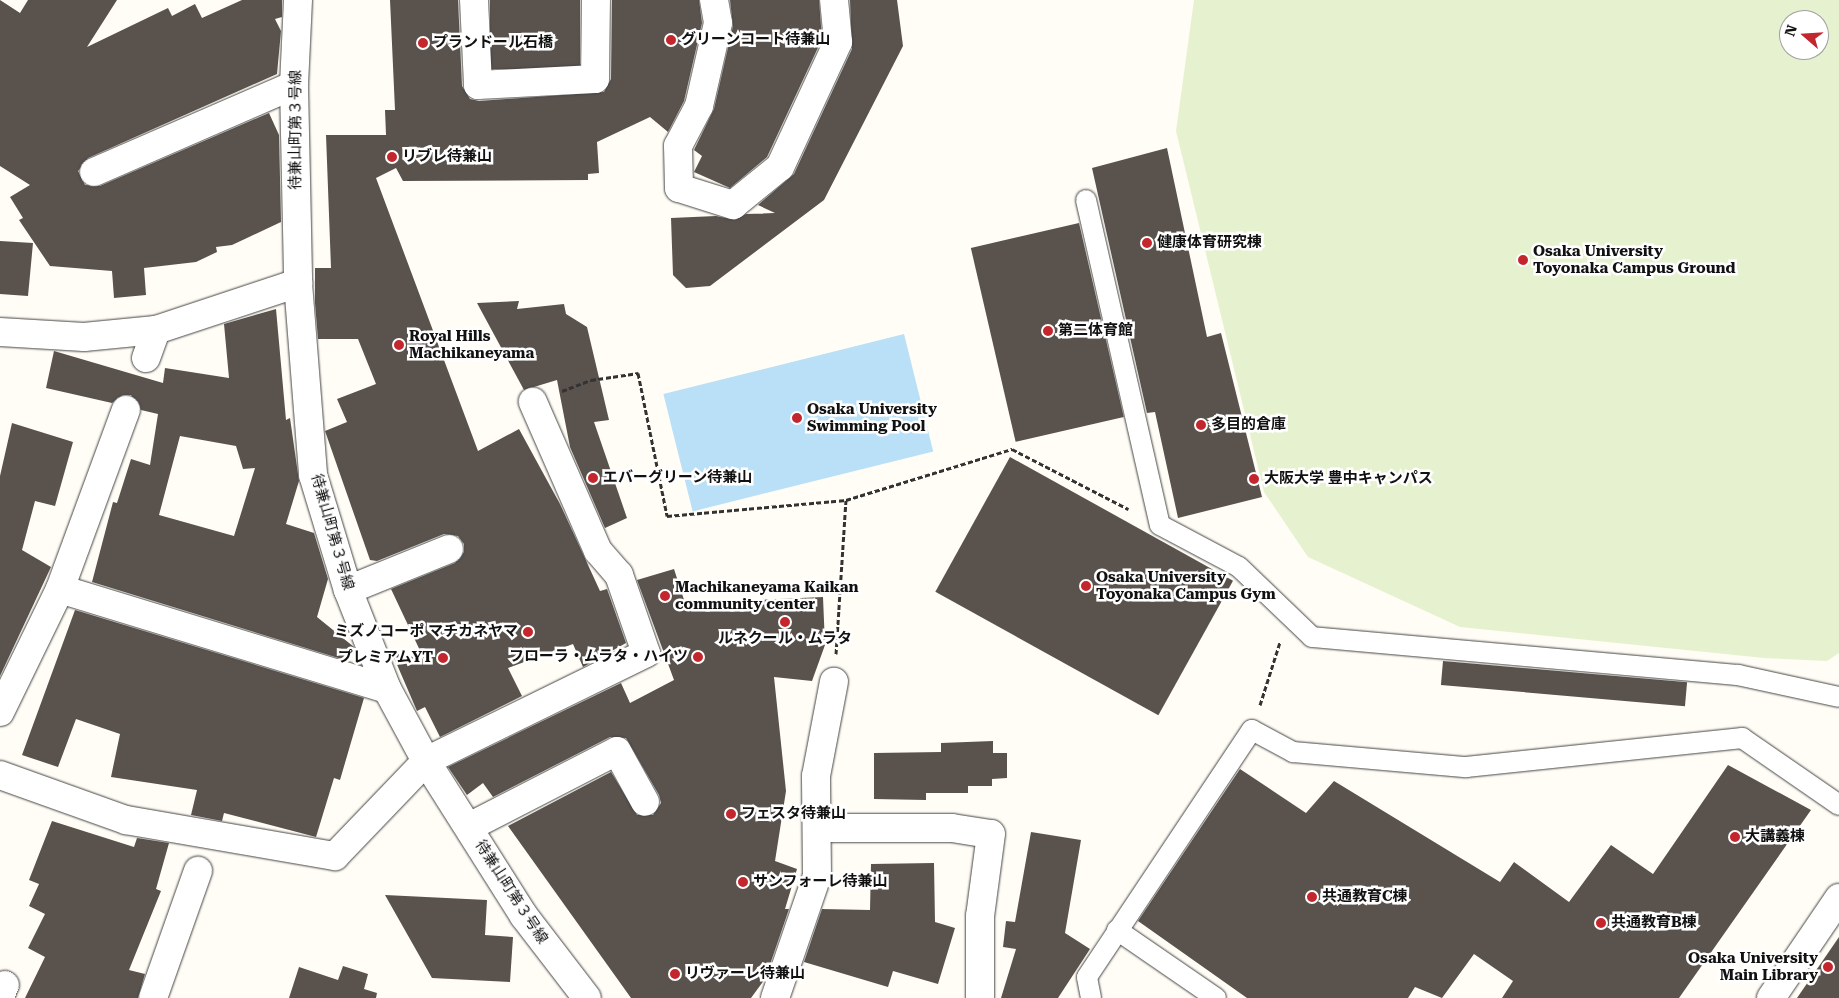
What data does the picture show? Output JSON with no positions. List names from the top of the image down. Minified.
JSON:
{"streets":{"street":["待兼山町第３号線"]},"places":["グリーンコート待兼山","プランドール石橋","リブレ待兼山","健康体育研究棟","Osaka University Toyonaka Campus Ground","第二体育館","Royal Hills Machikaneyama","Osaka University Swimming Pool","多目的倉庫","エバーグリーン待兼山","大阪大学 豊中キャンパス","Osaka University Toyonaka Campus Gym","Machikaneyama Kaikan community center","ルネクール・ムラタ","ミズノコーポ マチカネヤマ","フローラ・ムラタ・ハイツ","プレミアムYT","フェスタ待兼山","大講義棟","サンフォーレ待兼山","共通教育C棟","共通教育B棟","Osaka University Main Library","リヴァーレ待兼山"],"north":"left"}
